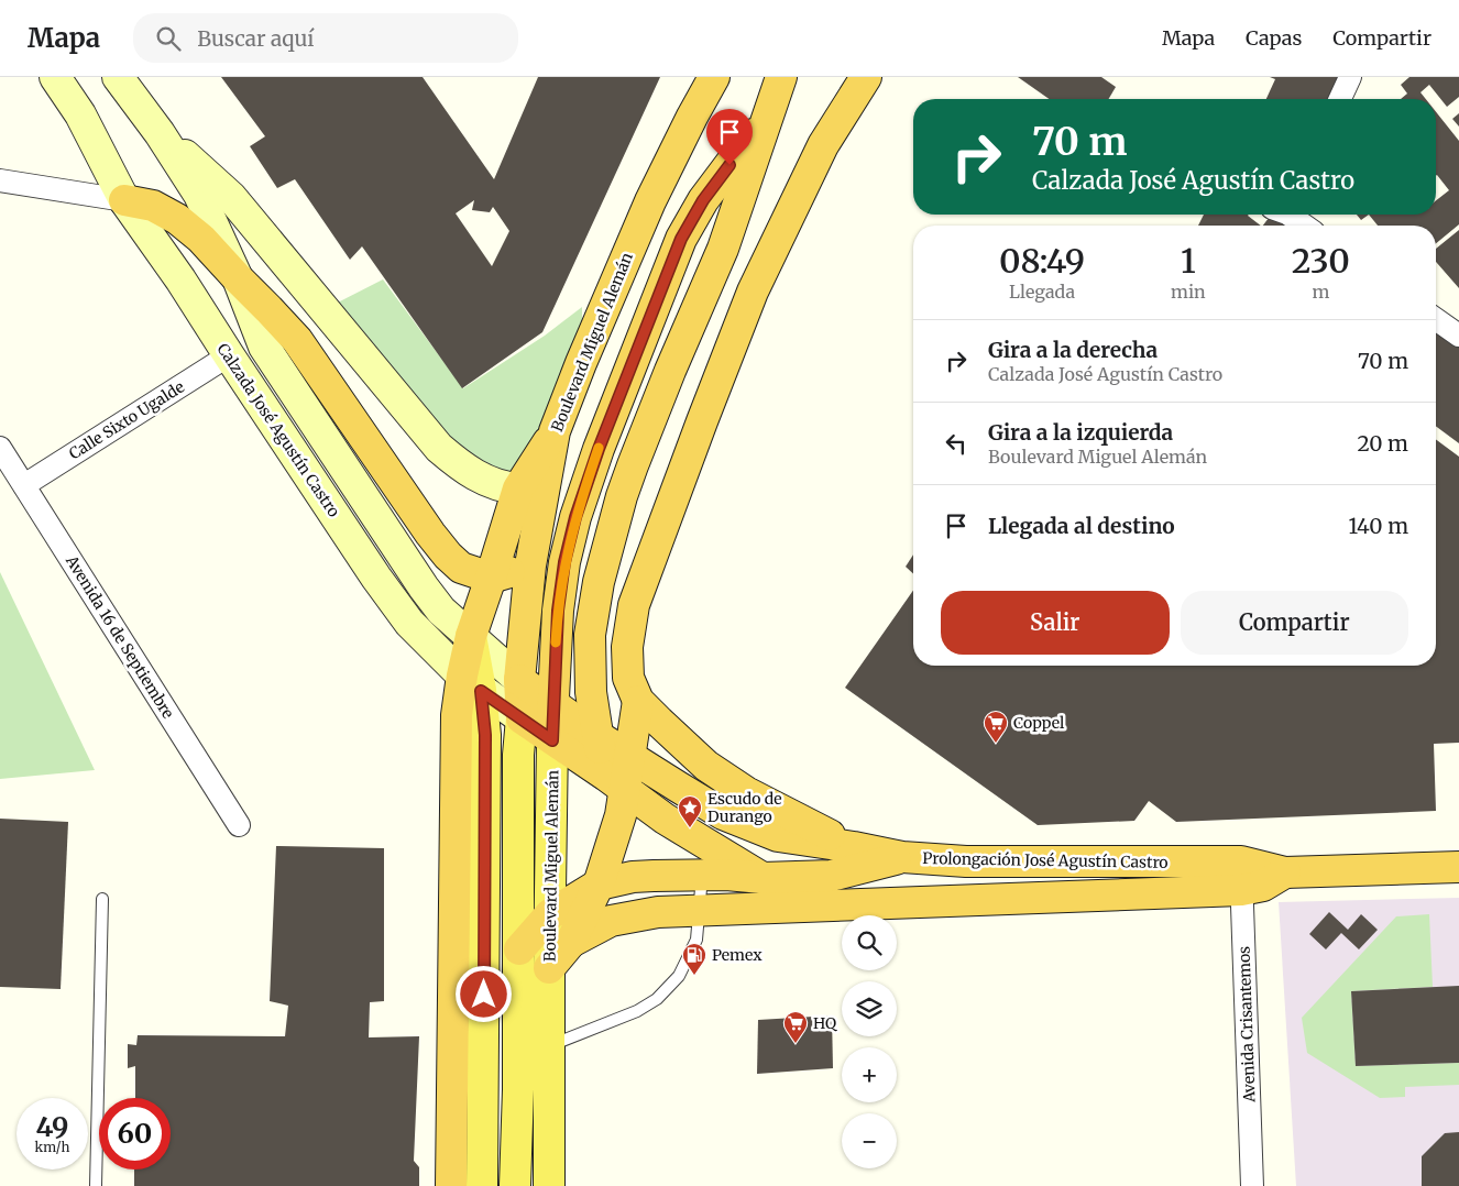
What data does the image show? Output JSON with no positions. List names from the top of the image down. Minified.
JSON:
{"streets":{"highway":["Boulevard Miguel Alemán","Calzada José Agustín Castro","Prolongación José Agustín Castro"],"street":["Calle Sixto Ugalde","Avenida 16 de Septiembre","Avenida Crisantemos"]},"crossings":[["Boulevard Miguel Alemán","Calzada José Agustín Castro"],["Boulevard Miguel Alemán","Prolongación José Agustín Castro"],["Calle Sixto Ugalde","Calzada José Agustín Castro"],["Calle Sixto Ugalde","Avenida 16 de Septiembre"],["Calzada José Agustín Castro","Prolongación José Agustín Castro"],["Prolongación José Agustín Castro","Avenida Crisantemos"]],"places":{"supermarket":["Coppel","HQ"],"place":["Escudo de Durango"],"fuel station":["Pemex"]},"page":{"header":"Mapa","search":"Buscar aquí","nav":["Mapa","Capas","Compartir"],"turn":["70 m","Calzada José Agustín Castro"],"eta":["08:49","Llegada","1","min","230","m"],"list":[{"name":"Gira a la derecha","note":"Calzada José Agustín Castro","value":"70 m"},{"name":"Gira a la izquierda","note":"Boulevard Miguel Alemán","value":"20 m"},{"name":"Llegada al destino","value":"140 m"}],"buttons":["Salir","Compartir"],"map_buttons":["+","−"],"speed":"49 km/h","limit":"60"}}
